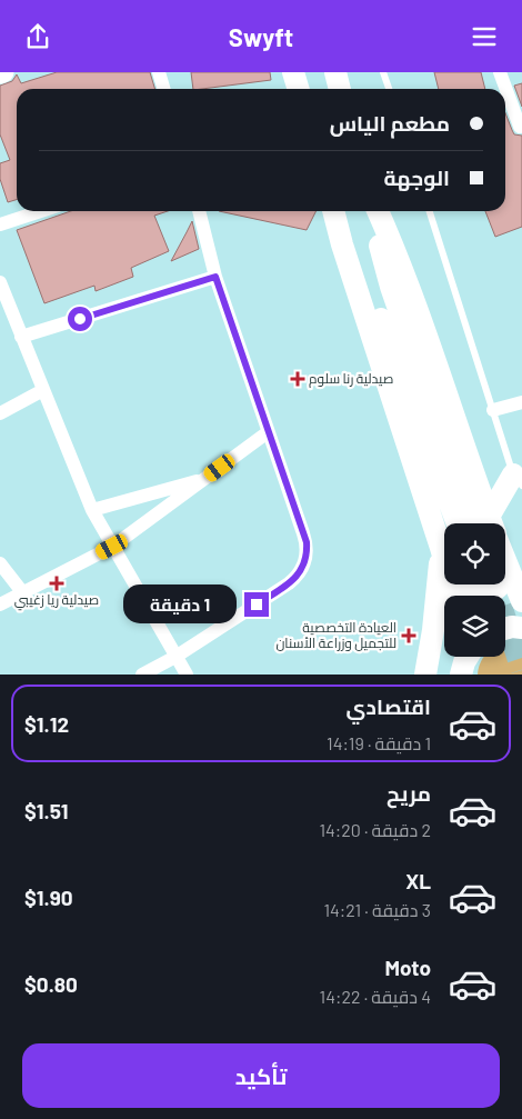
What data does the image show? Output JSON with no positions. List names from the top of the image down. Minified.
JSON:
{"places":{"health":["صيدلية رنا سلوم","صيدلية ريا زغيبي","العيادة التخصصية للتجميل وزراعة الأسنان"]},"page":{"header":"Swyft","banner":["مطعم الياس","الوجهة"],"bubble":"1 دقيقة","list":[{"name":"اقتصادي","note":"1 دقيقة · 14:19","value":"$1.12"},{"name":"مريح","note":"2 دقيقة · 14:20","value":"$1.51"},{"name":"XL","note":"3 دقيقة · 14:21","value":"$1.90"},{"name":"Moto","note":"4 دقيقة · 14:22","value":"$0.80"}],"buttons":"تأكيد"}}
